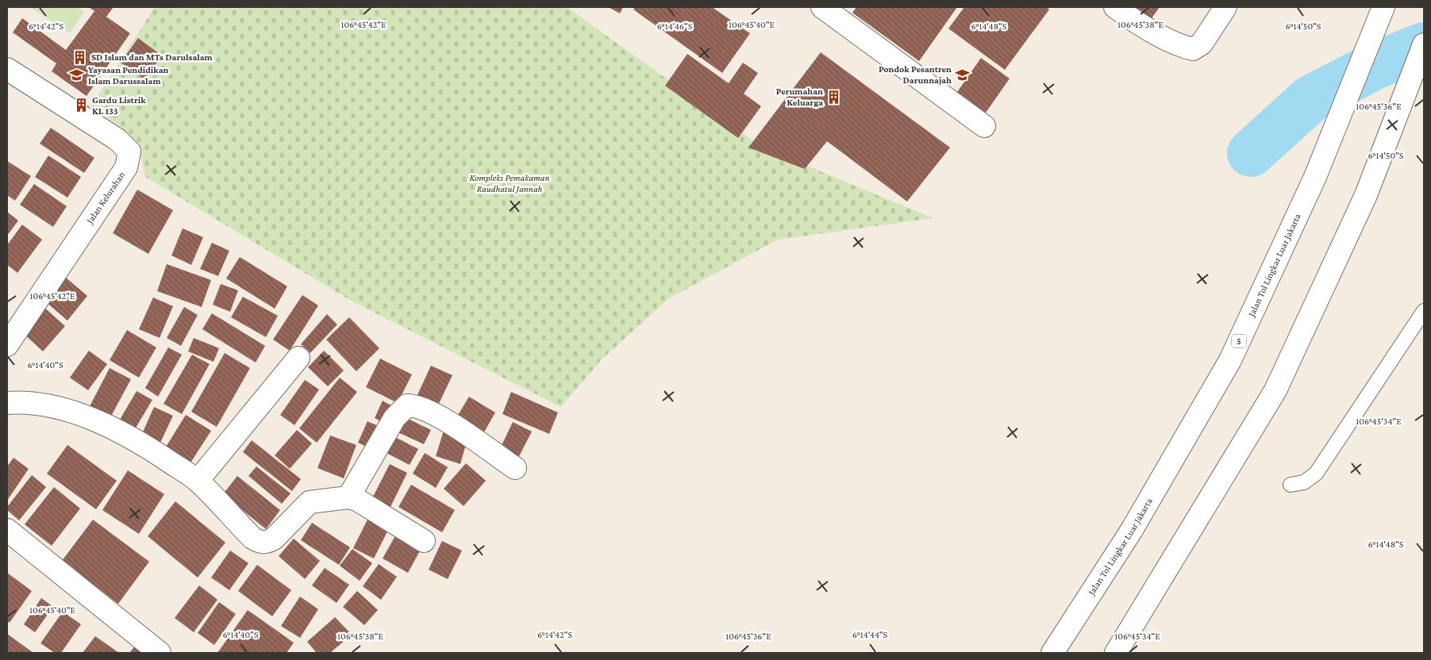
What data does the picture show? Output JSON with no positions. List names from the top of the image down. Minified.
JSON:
{"streets":{"main road":["Jalan Kelurahan","Jalan Tol Lingkar Luar Jakarta","5"]},"parks":["Kompleks Pemakaman Raudhatul Jannah"],"places":{"building":["SD Islam dan MTs Darulsalam","Perumahan Keluarga","Gardu Listrik KL 133"],"school or university":["Pondok Pesantren Darunnajah","Yayasan Pendidikan Islam Darussalam"]},"coordinates":["106°45'42\"E","106°45'40\"E","106°45'38\"E","6°14'42\"S","6°14'46\"S","6°14'48\"S","6°14'50\"S","106°45'36\"E","6°14'40\"S","106°45'34\"E","6°14'44\"S"]}
